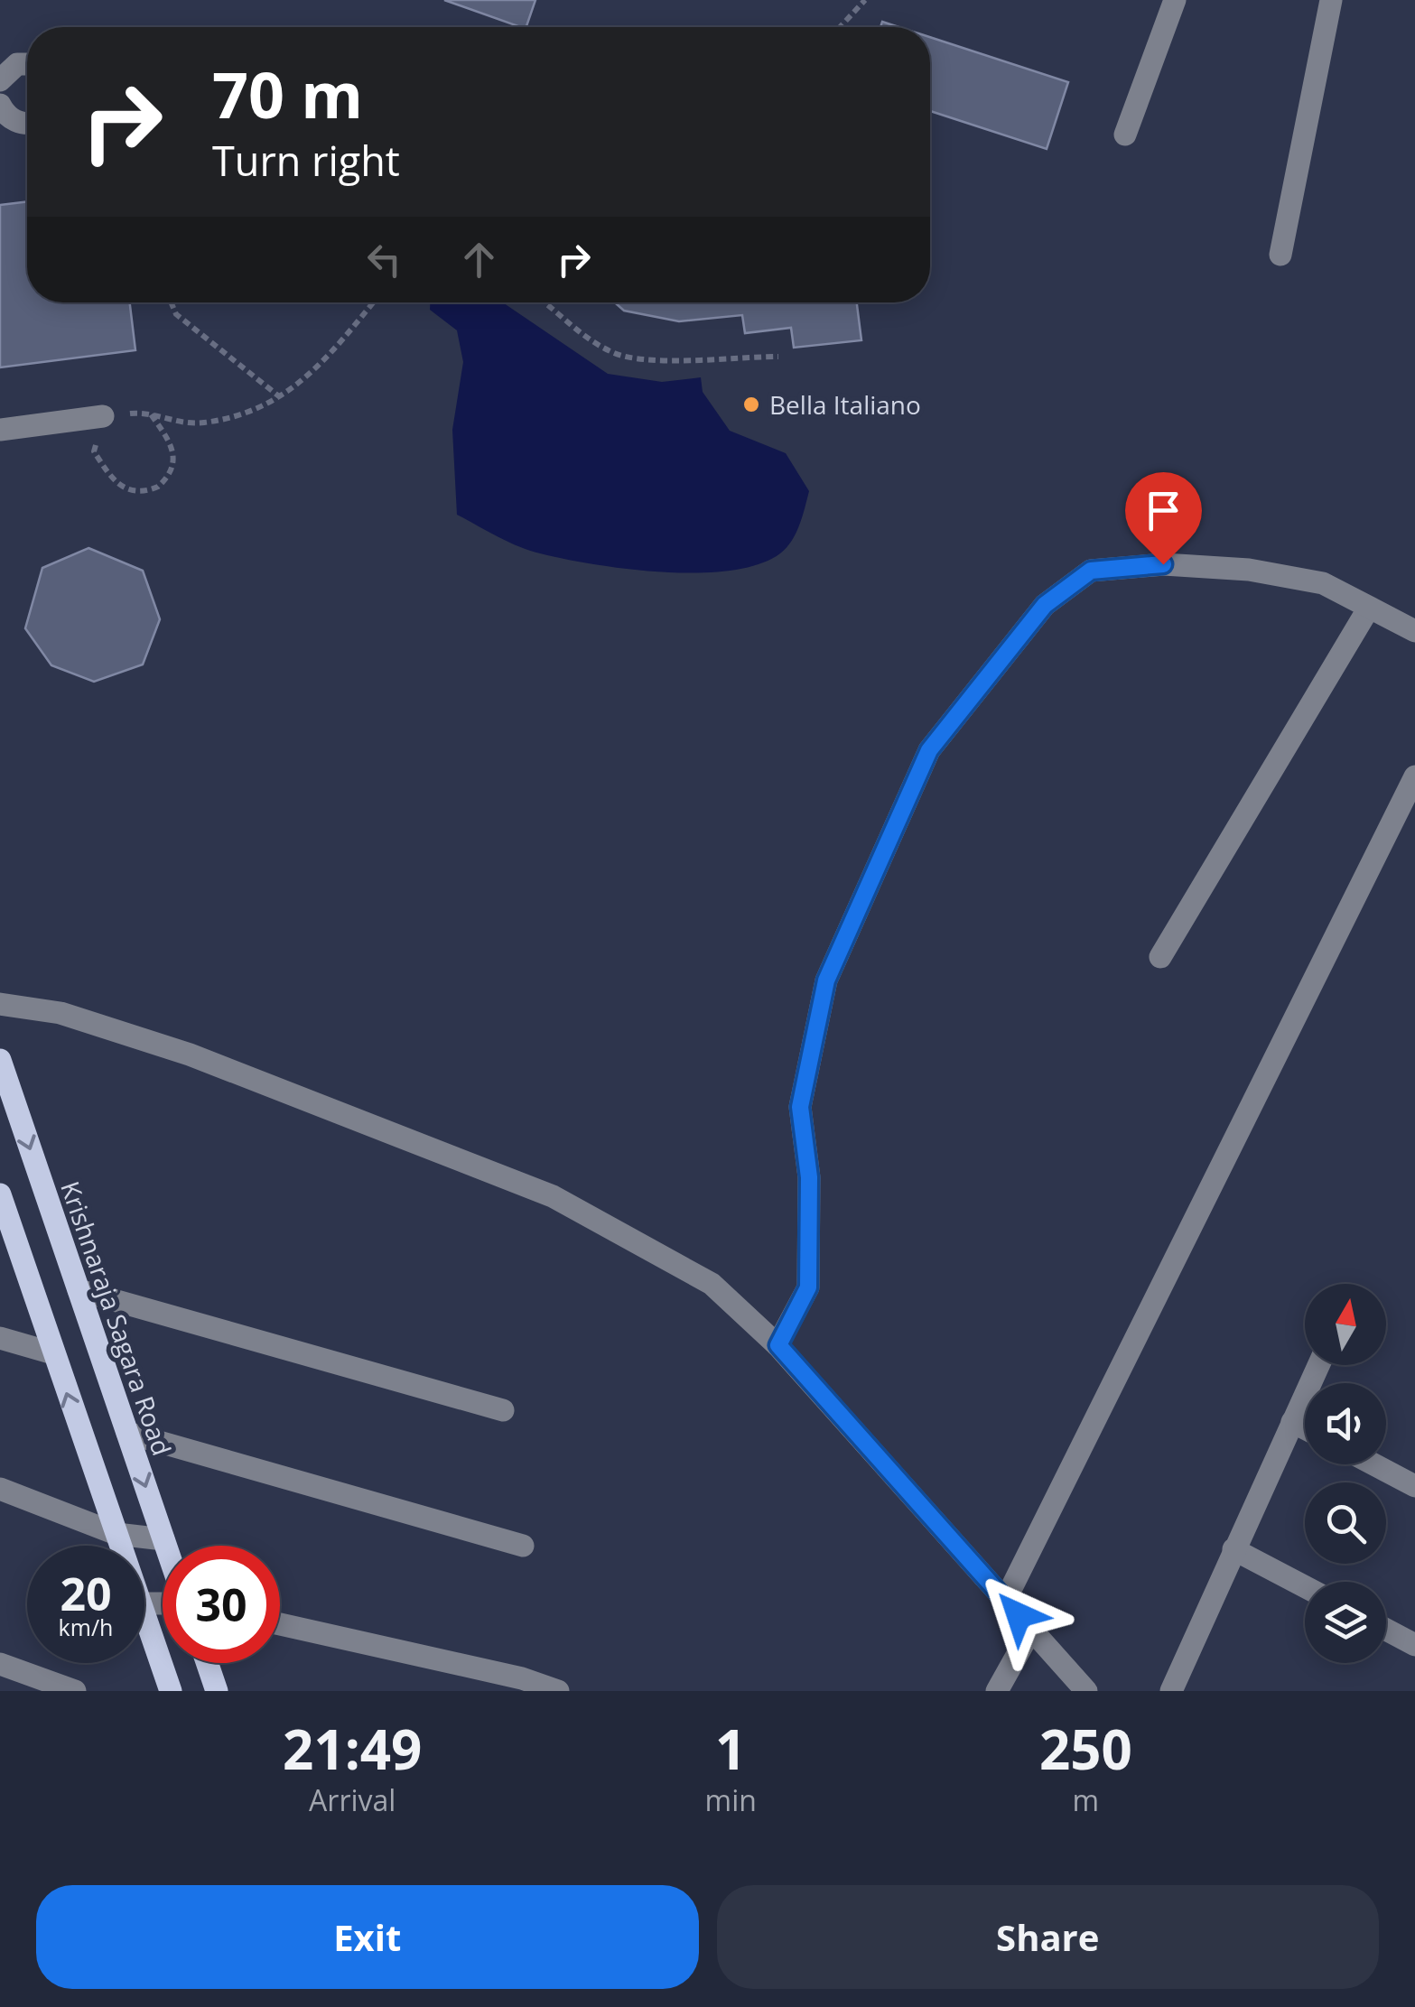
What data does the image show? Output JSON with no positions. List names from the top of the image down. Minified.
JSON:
{"streets":{"main road":["Krishnaraja Sagara Road"]},"places":["Bella Italiano"],"north":"top","page":{"turn":["70 m","Turn right"],"speed":"20 km/h","limit":"30","eta":["21:49","Arrival","1","min","250","m"],"buttons":["Exit","Share"]}}
